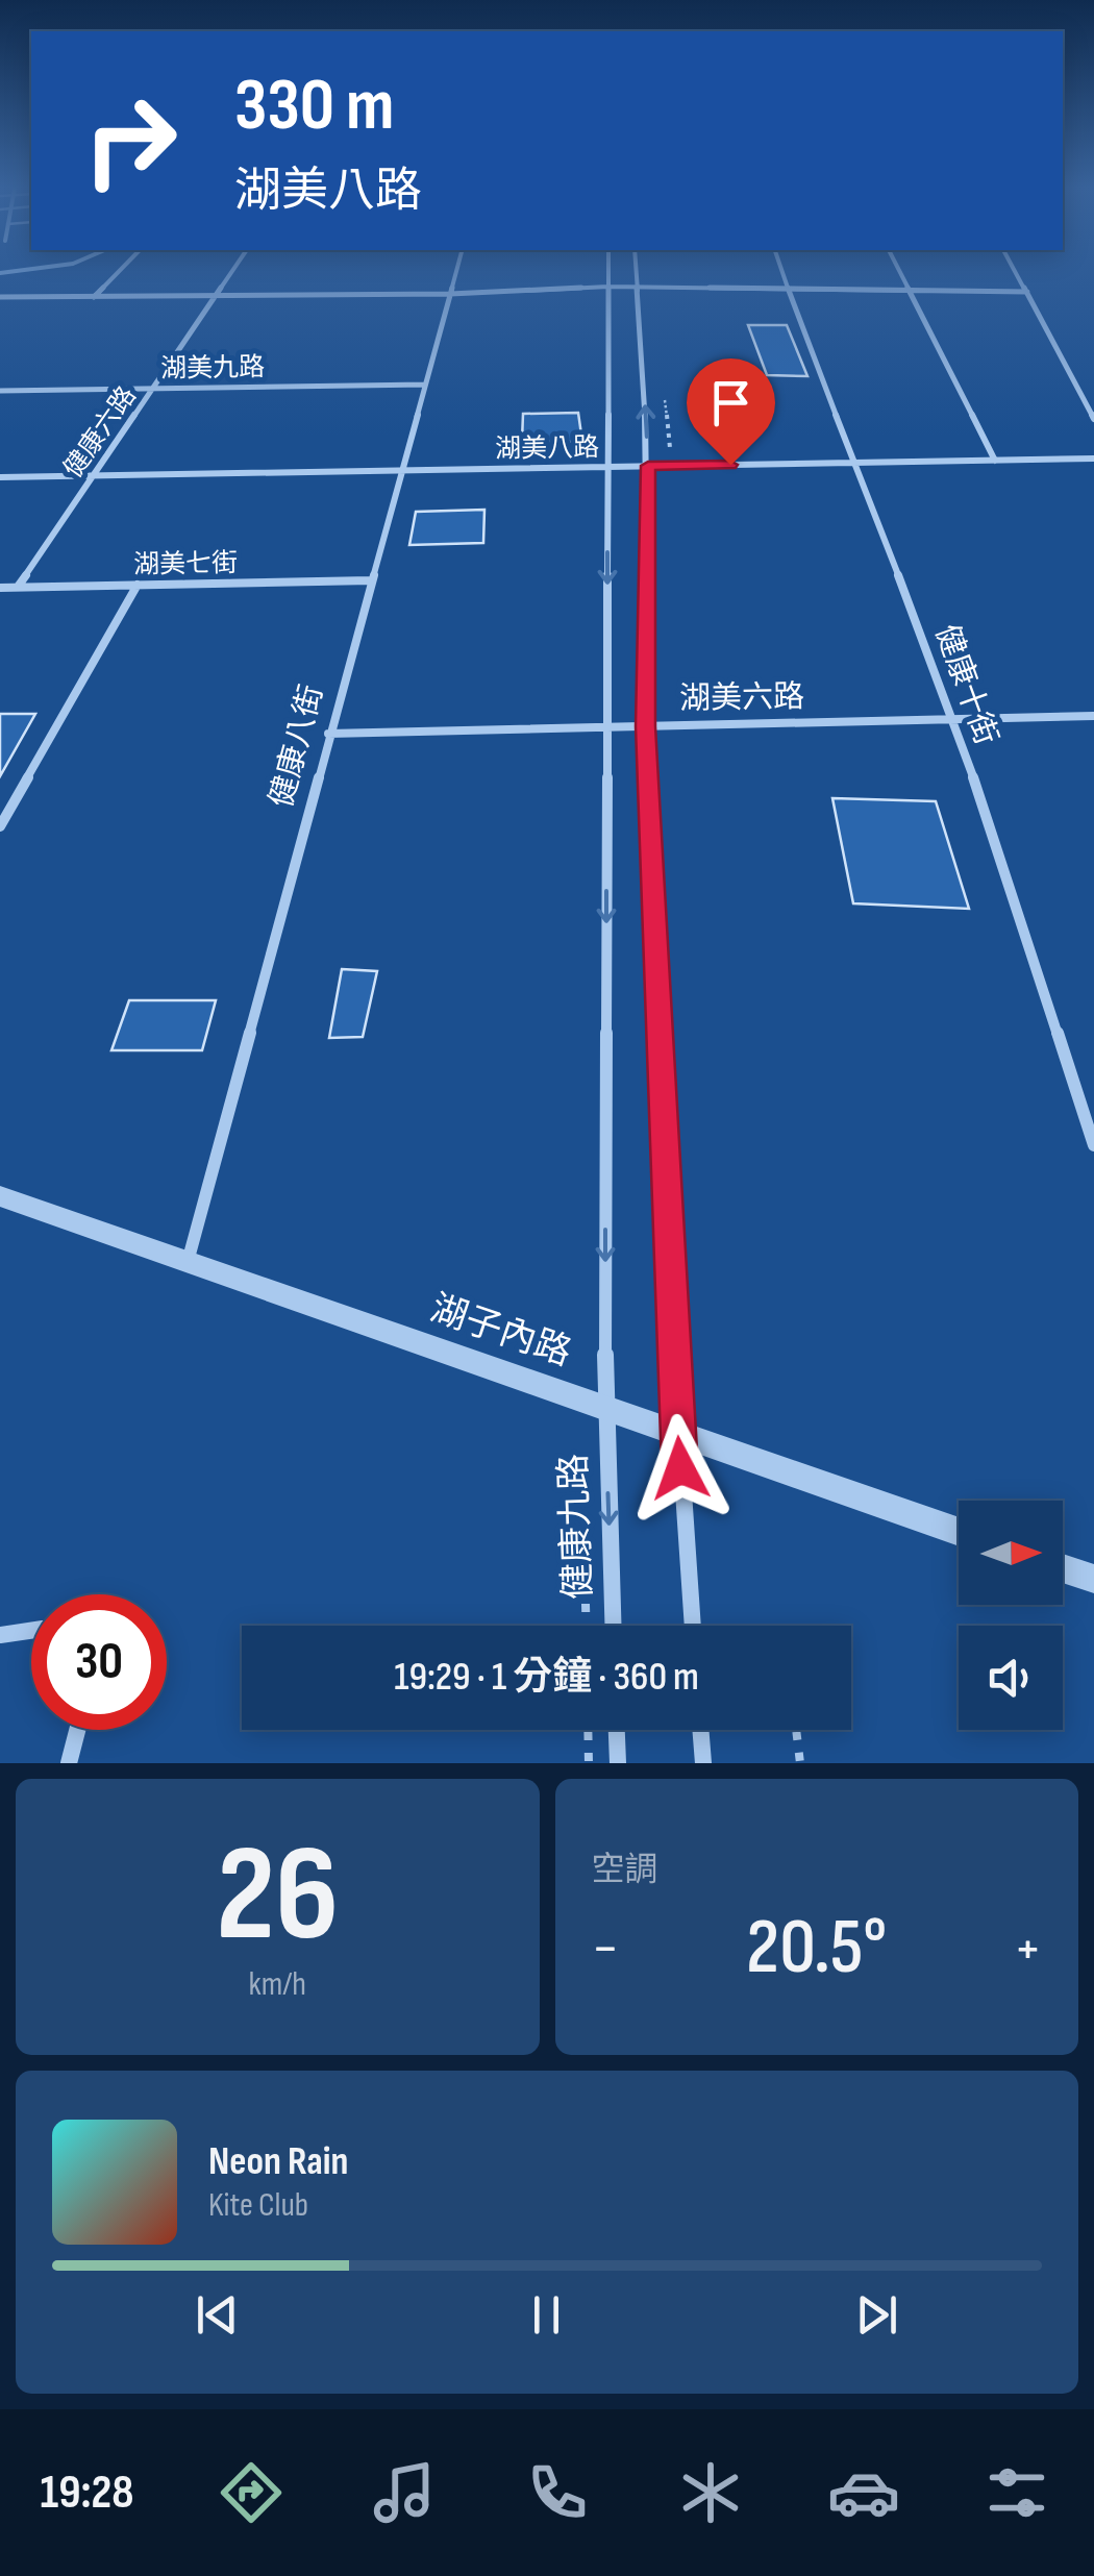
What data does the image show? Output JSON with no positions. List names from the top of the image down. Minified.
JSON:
{"streets":{"street":["湖美九路","健康六路","湖美八路","湖美七街","健康十街","湖美六路","健康八街","湖子內路","健康九路"]},"crossings":[["湖美九路","健康六路"],["湖美九路","健康八街"],["健康六路","湖美八路"],["健康六路","湖美七街"],["湖美八路","健康十街"],["湖美八路","健康八街"],["湖美八路","健康九路"],["湖美七街","健康八街"],["健康十街","湖美六路"],["湖美六路","健康八街"],["湖美六路","健康九路"],["健康八街","湖子內路"],["湖子內路","健康九路"]],"north":"right","page":{"turn":["330 m","湖美八路"],"limit":"30","trip":"19:29 · 1 分鐘 · 360 m","tile":[["26","km/h"],"空調"],"heat":["−","20.5°","+"],"song":["Neon Rain","Kite Club"],"tabs":"19:28"}}
